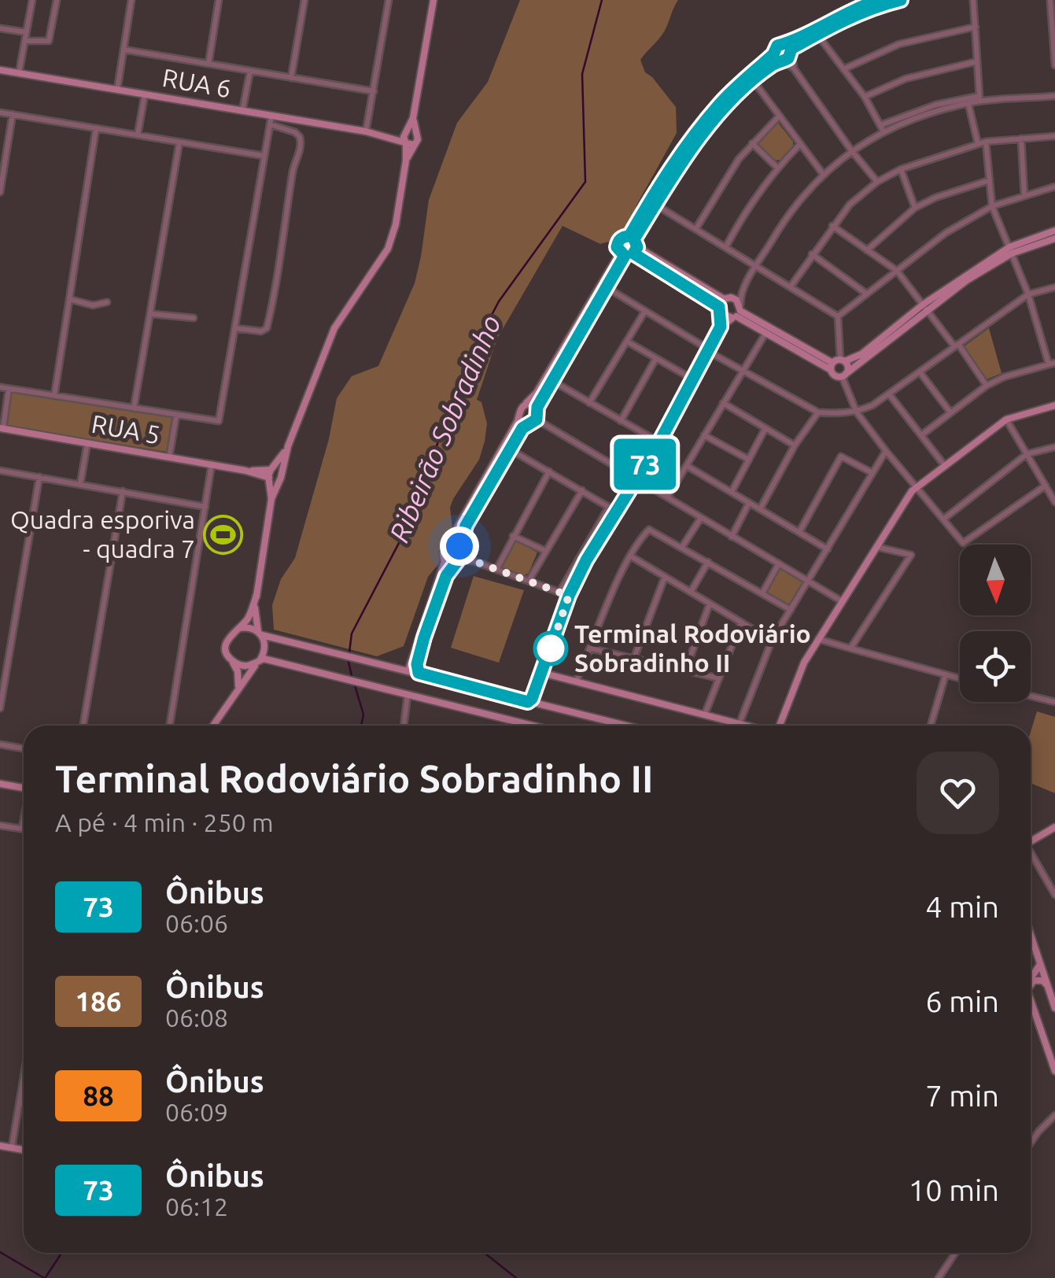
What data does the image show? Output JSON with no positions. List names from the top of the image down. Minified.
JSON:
{"streets":{"street":["RUA 6","RUA 5"]},"water":["Ribeirão Sobradinho"],"places":{"sports":["Quadra esporiva - quadra 7"],"other":["Terminal Rodoviário Sobradinho II"]},"lines":["bus line 73"],"north":"bottom","page":{"on_map":"73","heading":["Terminal Rodoviário Sobradinho II","A pé · 4 min · 250 m"],"list":[{"mark":"73","name":"Ônibus","note":"06:06","value":"4 min"},{"mark":"186","name":"Ônibus","note":"06:08","value":"6 min"},{"mark":"88","name":"Ônibus","note":"06:09","value":"7 min"},{"mark":"73","name":"Ônibus","note":"06:12","value":"10 min"}]}}
